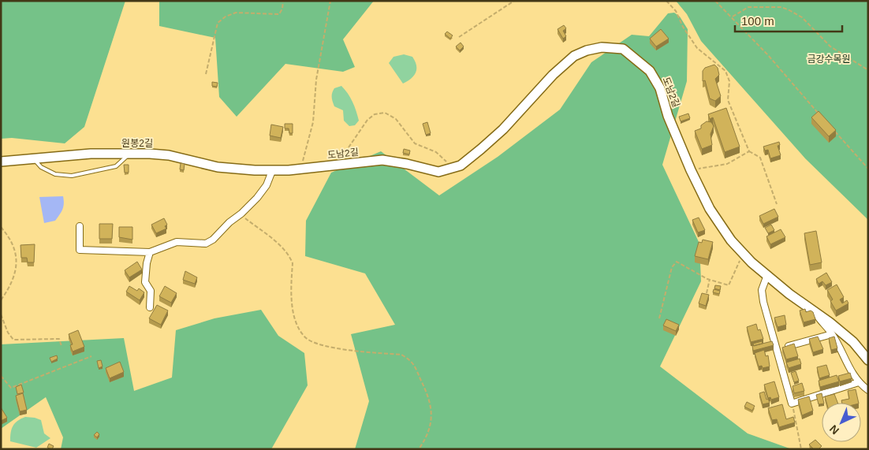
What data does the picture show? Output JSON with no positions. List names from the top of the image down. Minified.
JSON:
{"streets":{"main road":["도남2길","원봉2길"]},"crossings":[["도남2길","원봉2길"]],"parks":["금강수목원"],"scale_bar":"100 m","north":"bottom left"}
